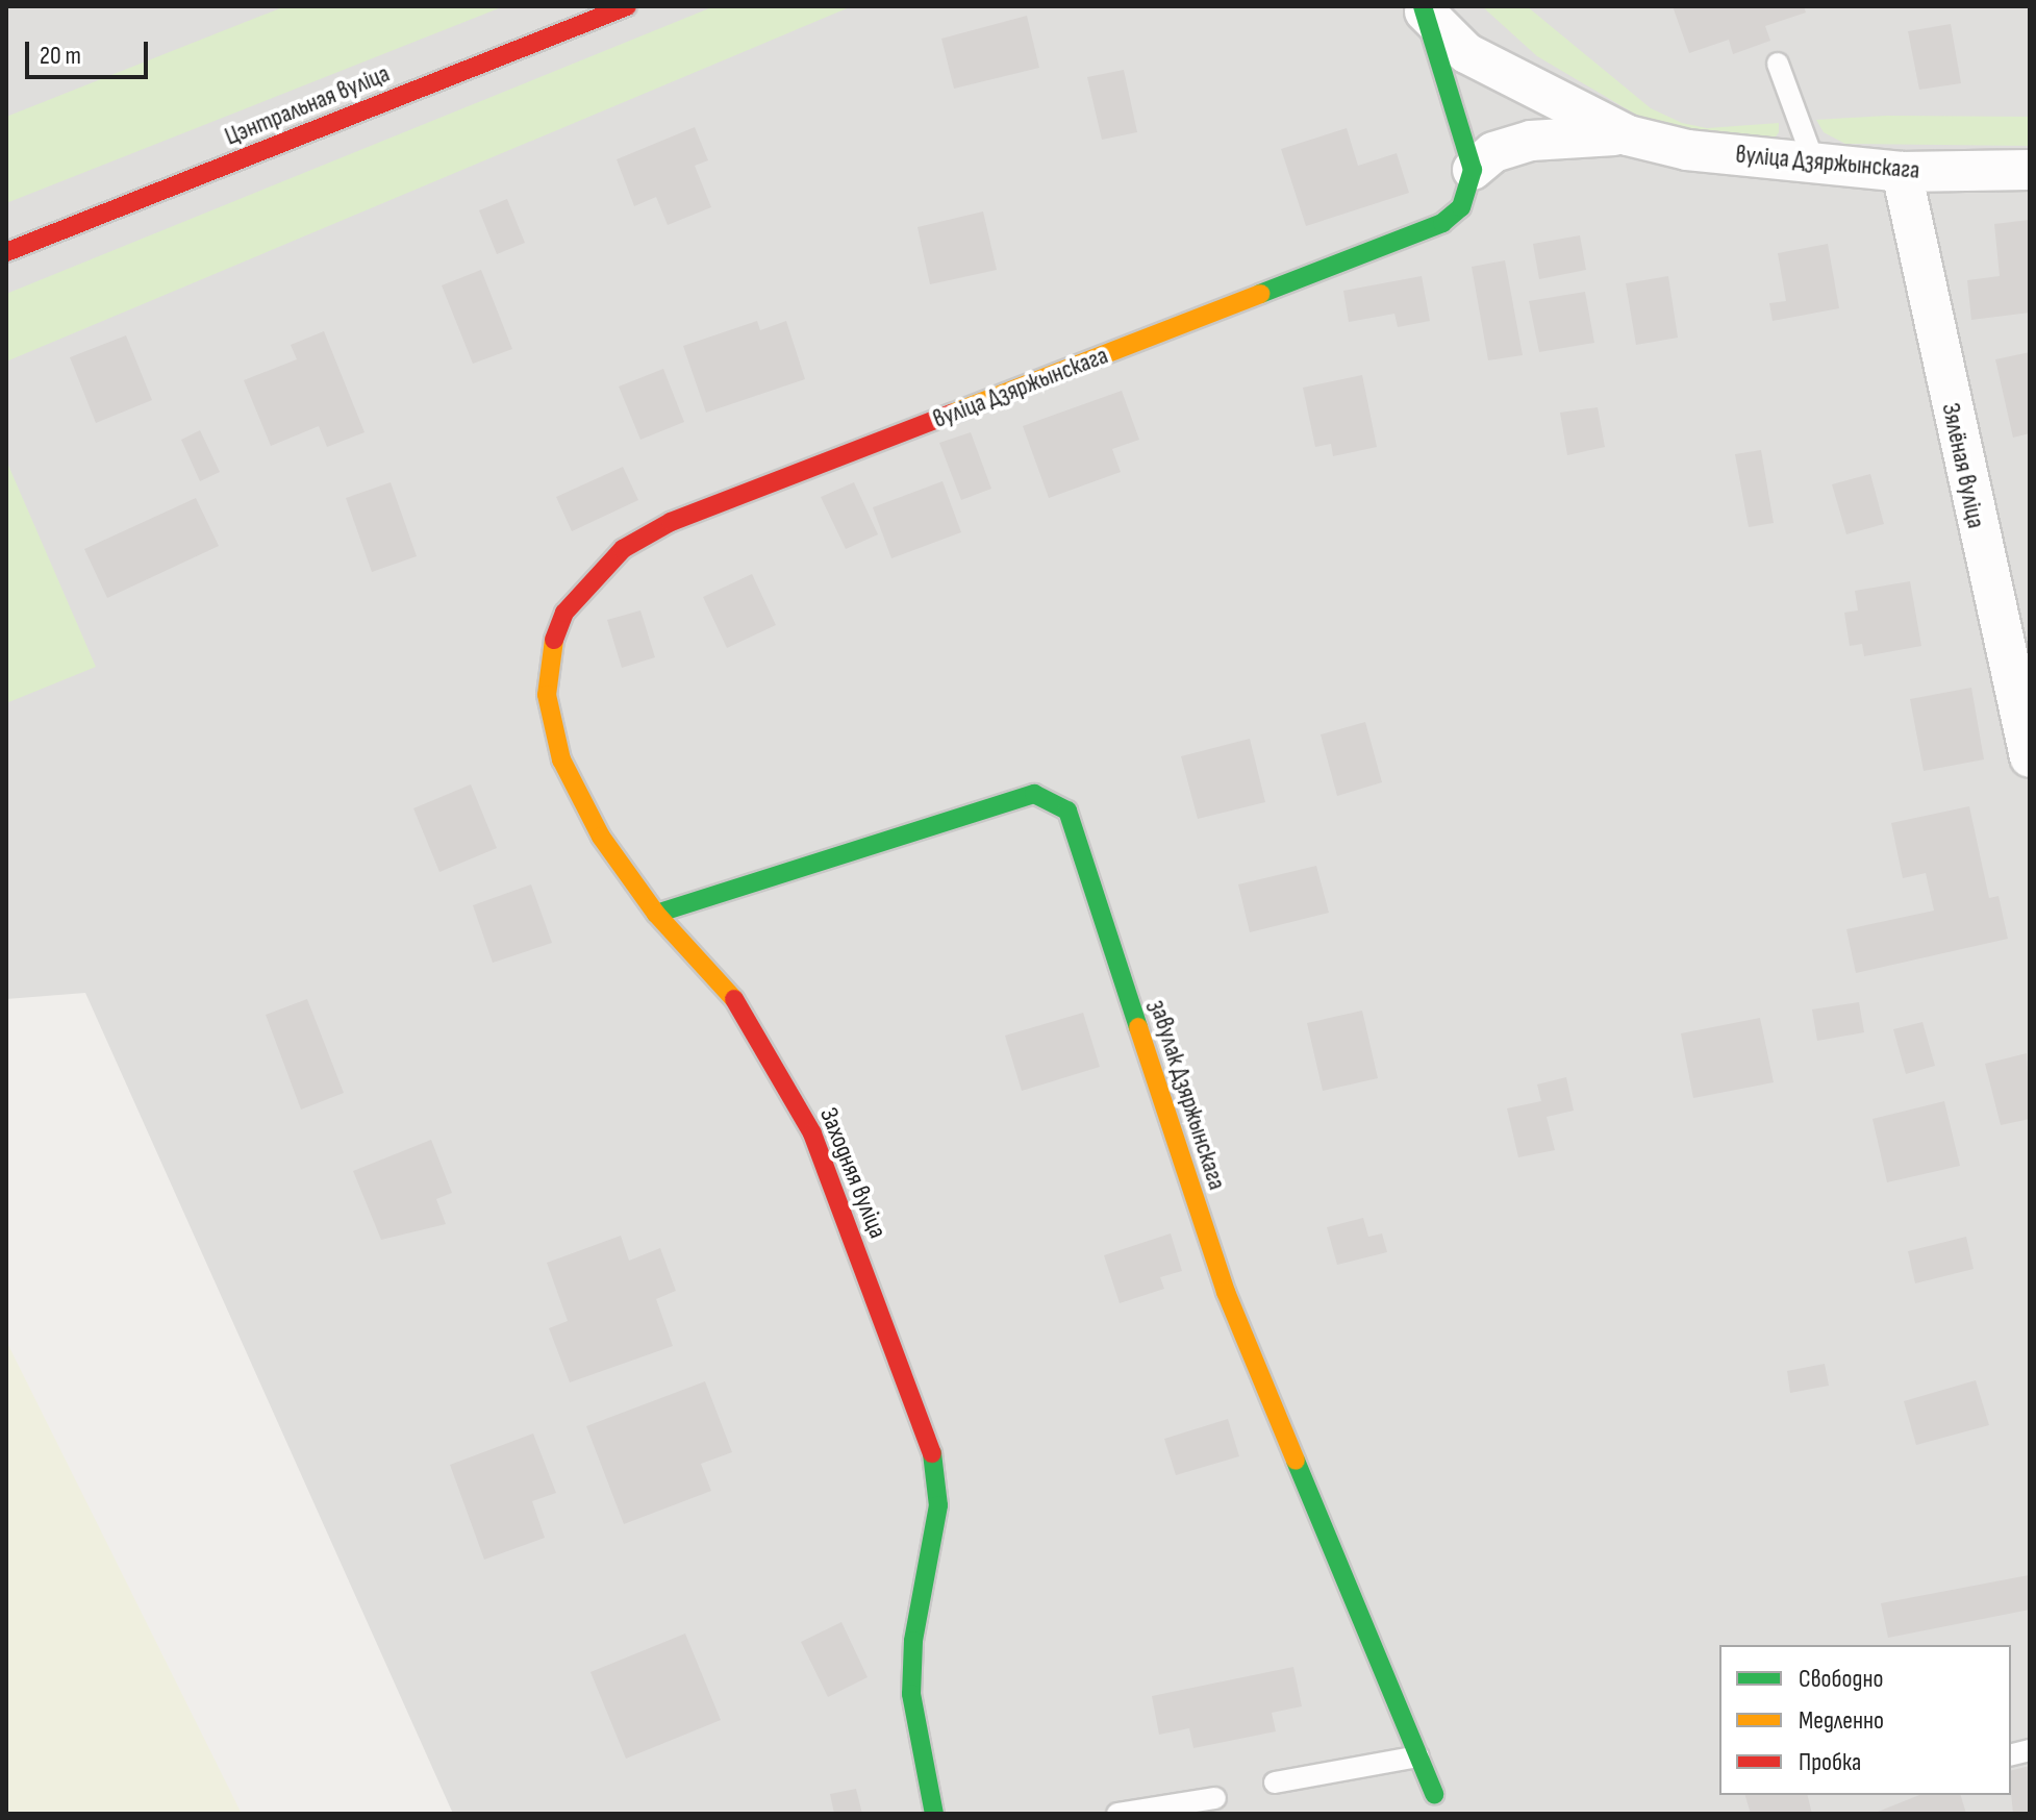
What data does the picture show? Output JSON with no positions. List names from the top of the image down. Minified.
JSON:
{"streets":{"street":["Цэнтральная вуліца","вуліца Дзяржынскага","Зялёная вуліца","завулак Дзяржынскага","Заходняя вуліца"]},"crossings":[["вуліца Дзяржынскага","Зялёная вуліца"],["вуліца Дзяржынскага","Заходняя вуліца"],["завулак Дзяржынскага","Заходняя вуліца"]],"legend":["Свободно","Медленно","Пробка"],"scale_bar":"20 m"}
